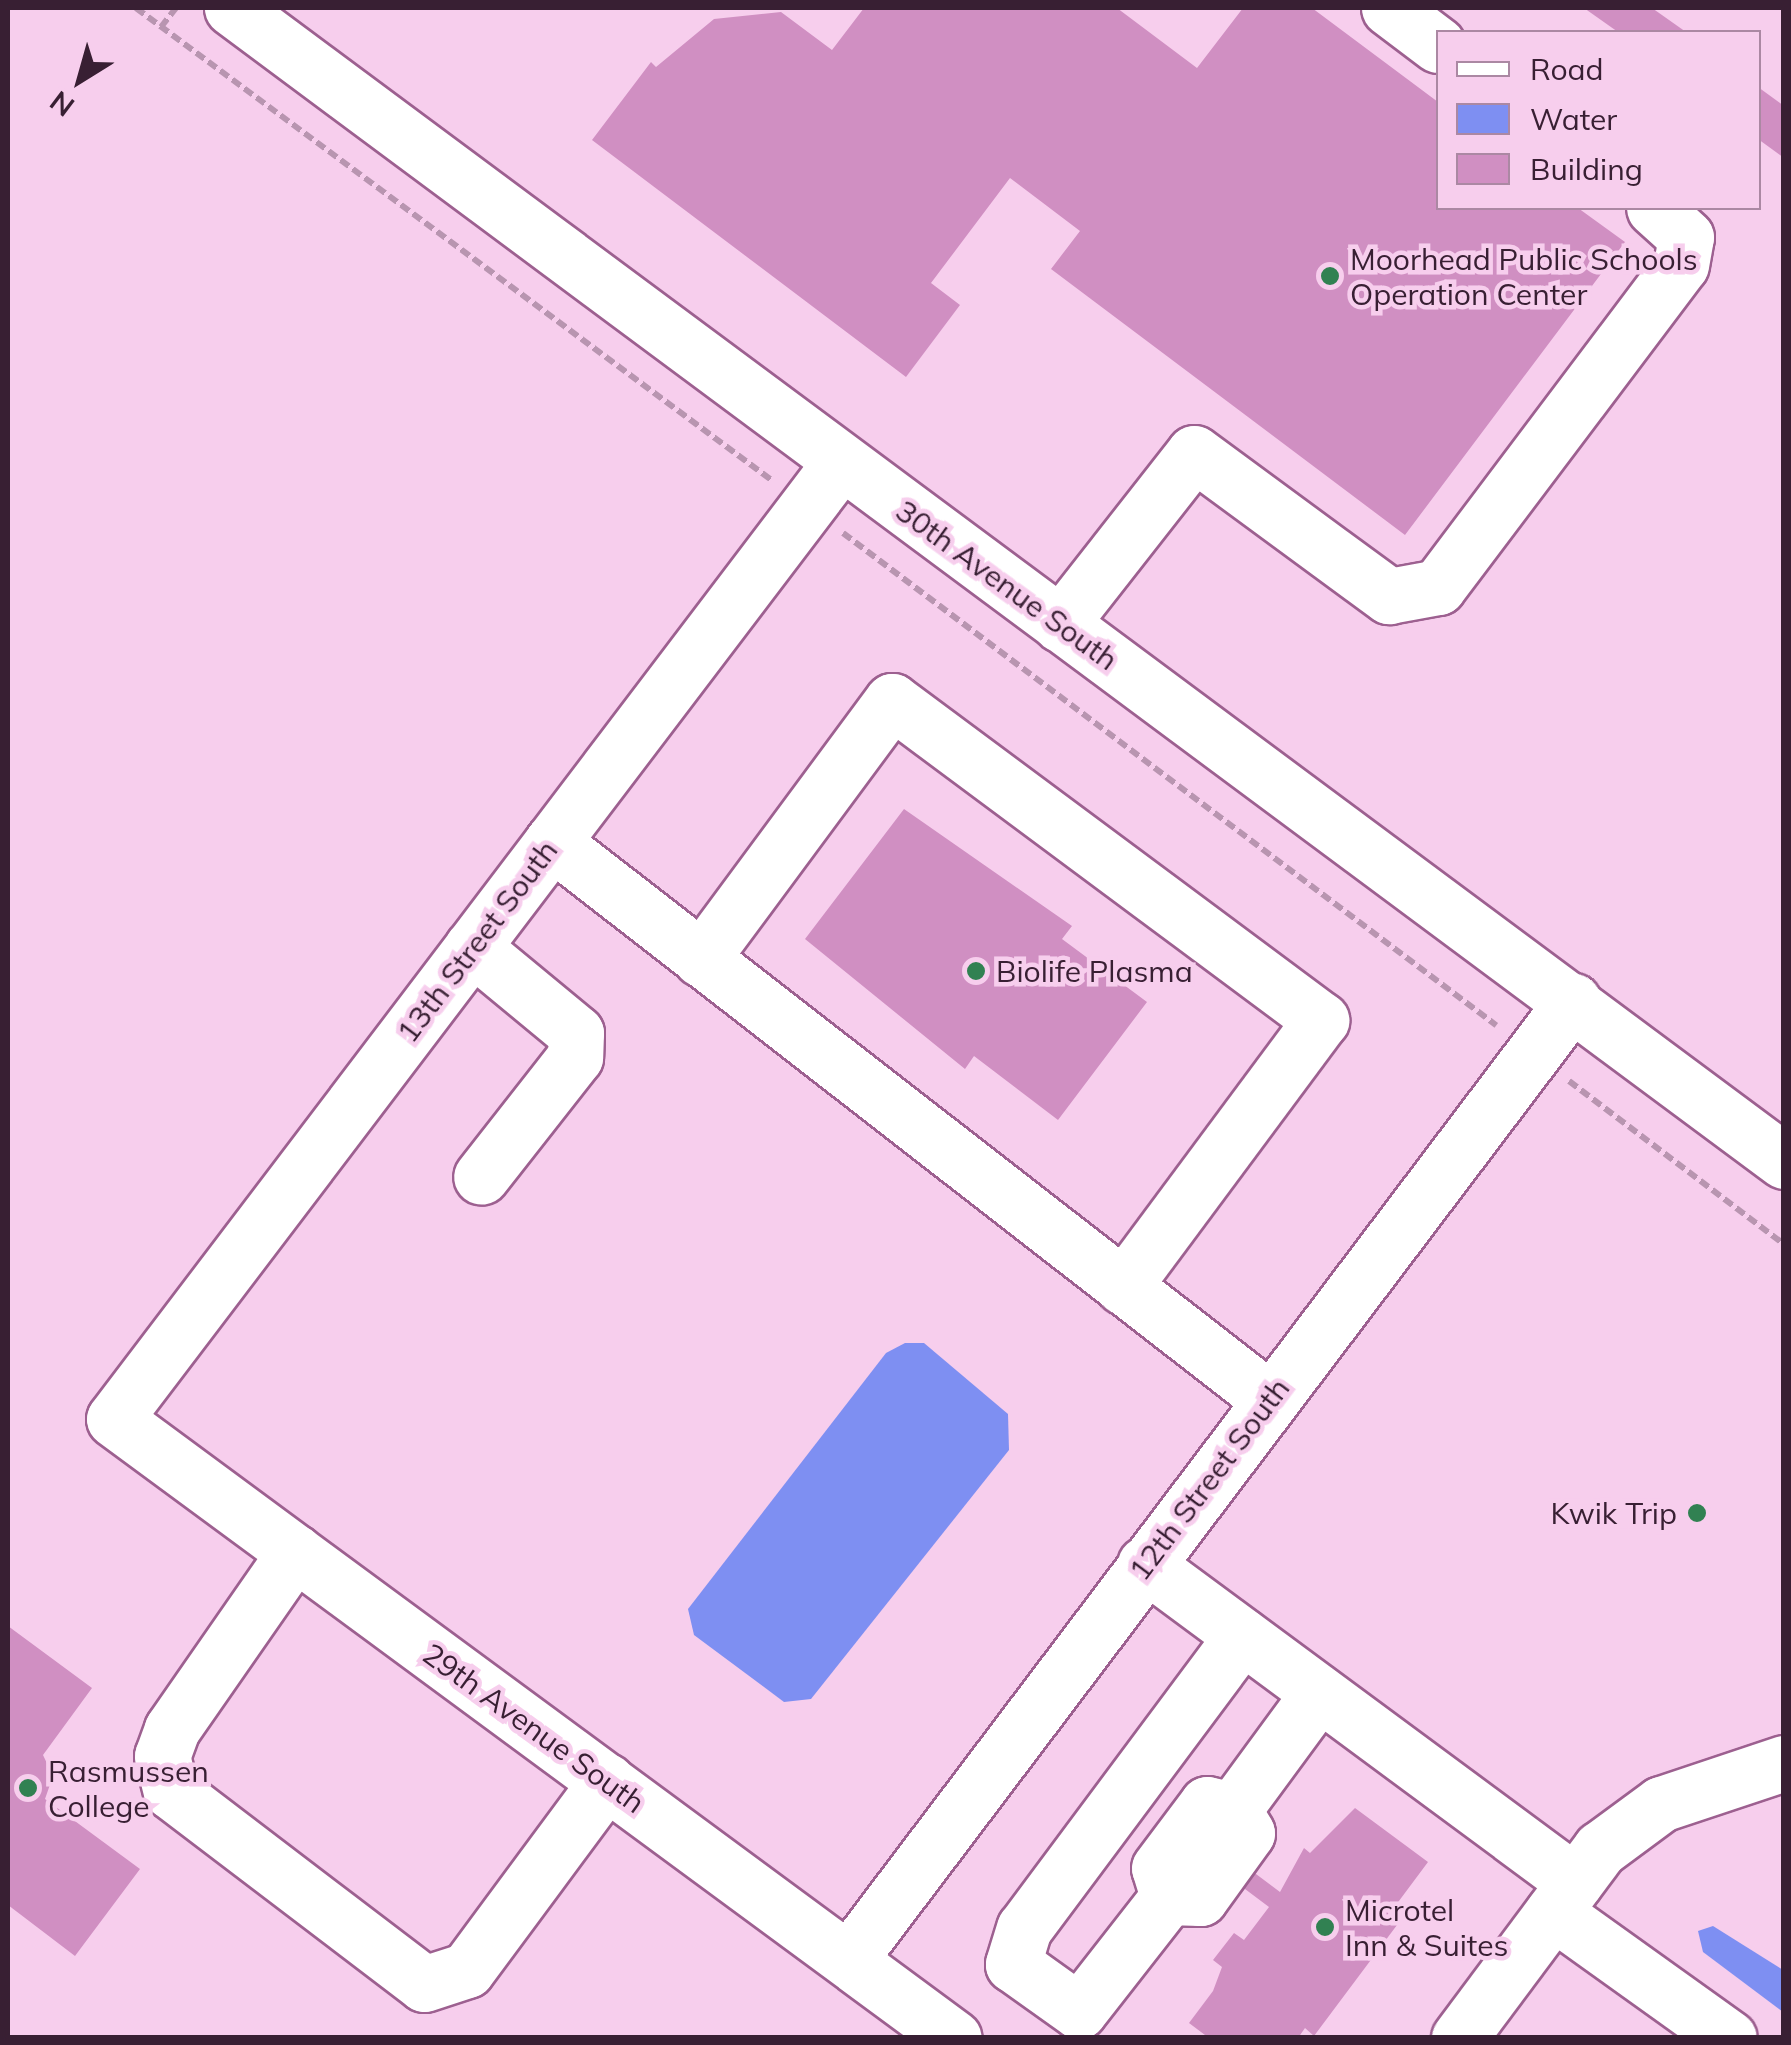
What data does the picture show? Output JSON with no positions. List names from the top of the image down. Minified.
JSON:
{"streets":{"street":["30th Avenue South","13th Street South","12th Street South","29th Avenue South"]},"crossings":[["30th Avenue South","13th Street South"],["30th Avenue South","12th Street South"],["13th Street South","29th Avenue South"],["12th Street South","29th Avenue South"]],"places":["Moorhead Public Schools Operation Center","Biolife Plasma","Kwik Trip","Rasmussen College","Microtel Inn & Suites"],"legend":["Road","Water","Building"],"north":"bottom left"}
